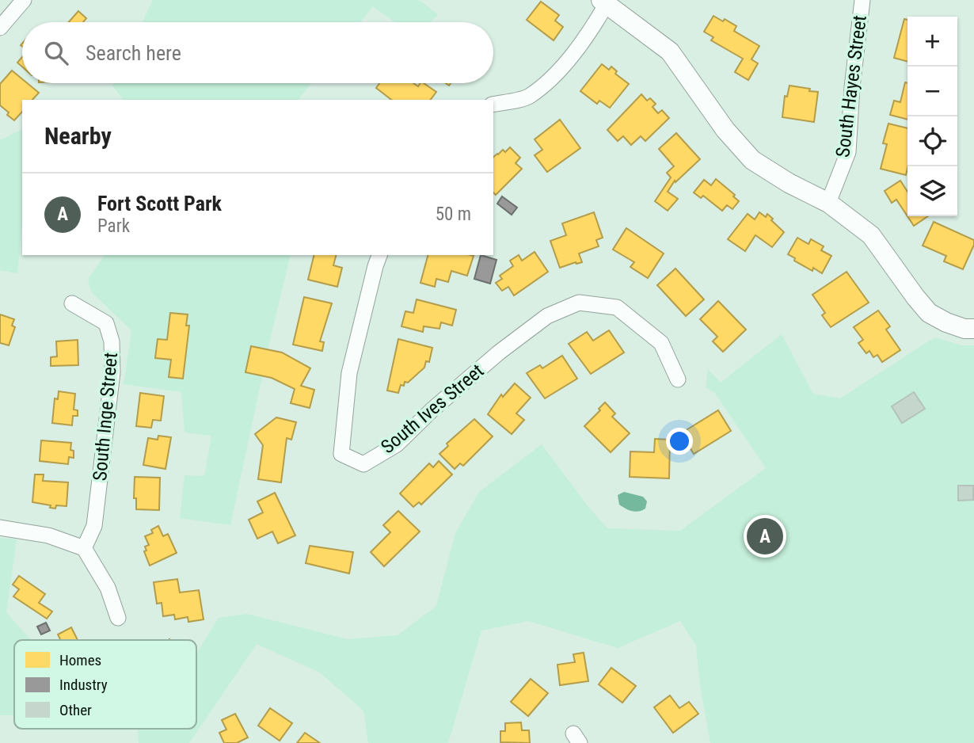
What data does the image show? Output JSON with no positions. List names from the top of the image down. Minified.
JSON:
{"streets":{"street":["South Hayes Street","South Ives Street","South Inge Street"]},"legend":["Homes","Industry","Other"],"page":{"map_buttons":["+","−"],"search":"Search here","heading":"Nearby","list":[{"mark":"A","name":"Fort Scott Park","note":"Park","value":"50 m"}],"pins":"A"}}
